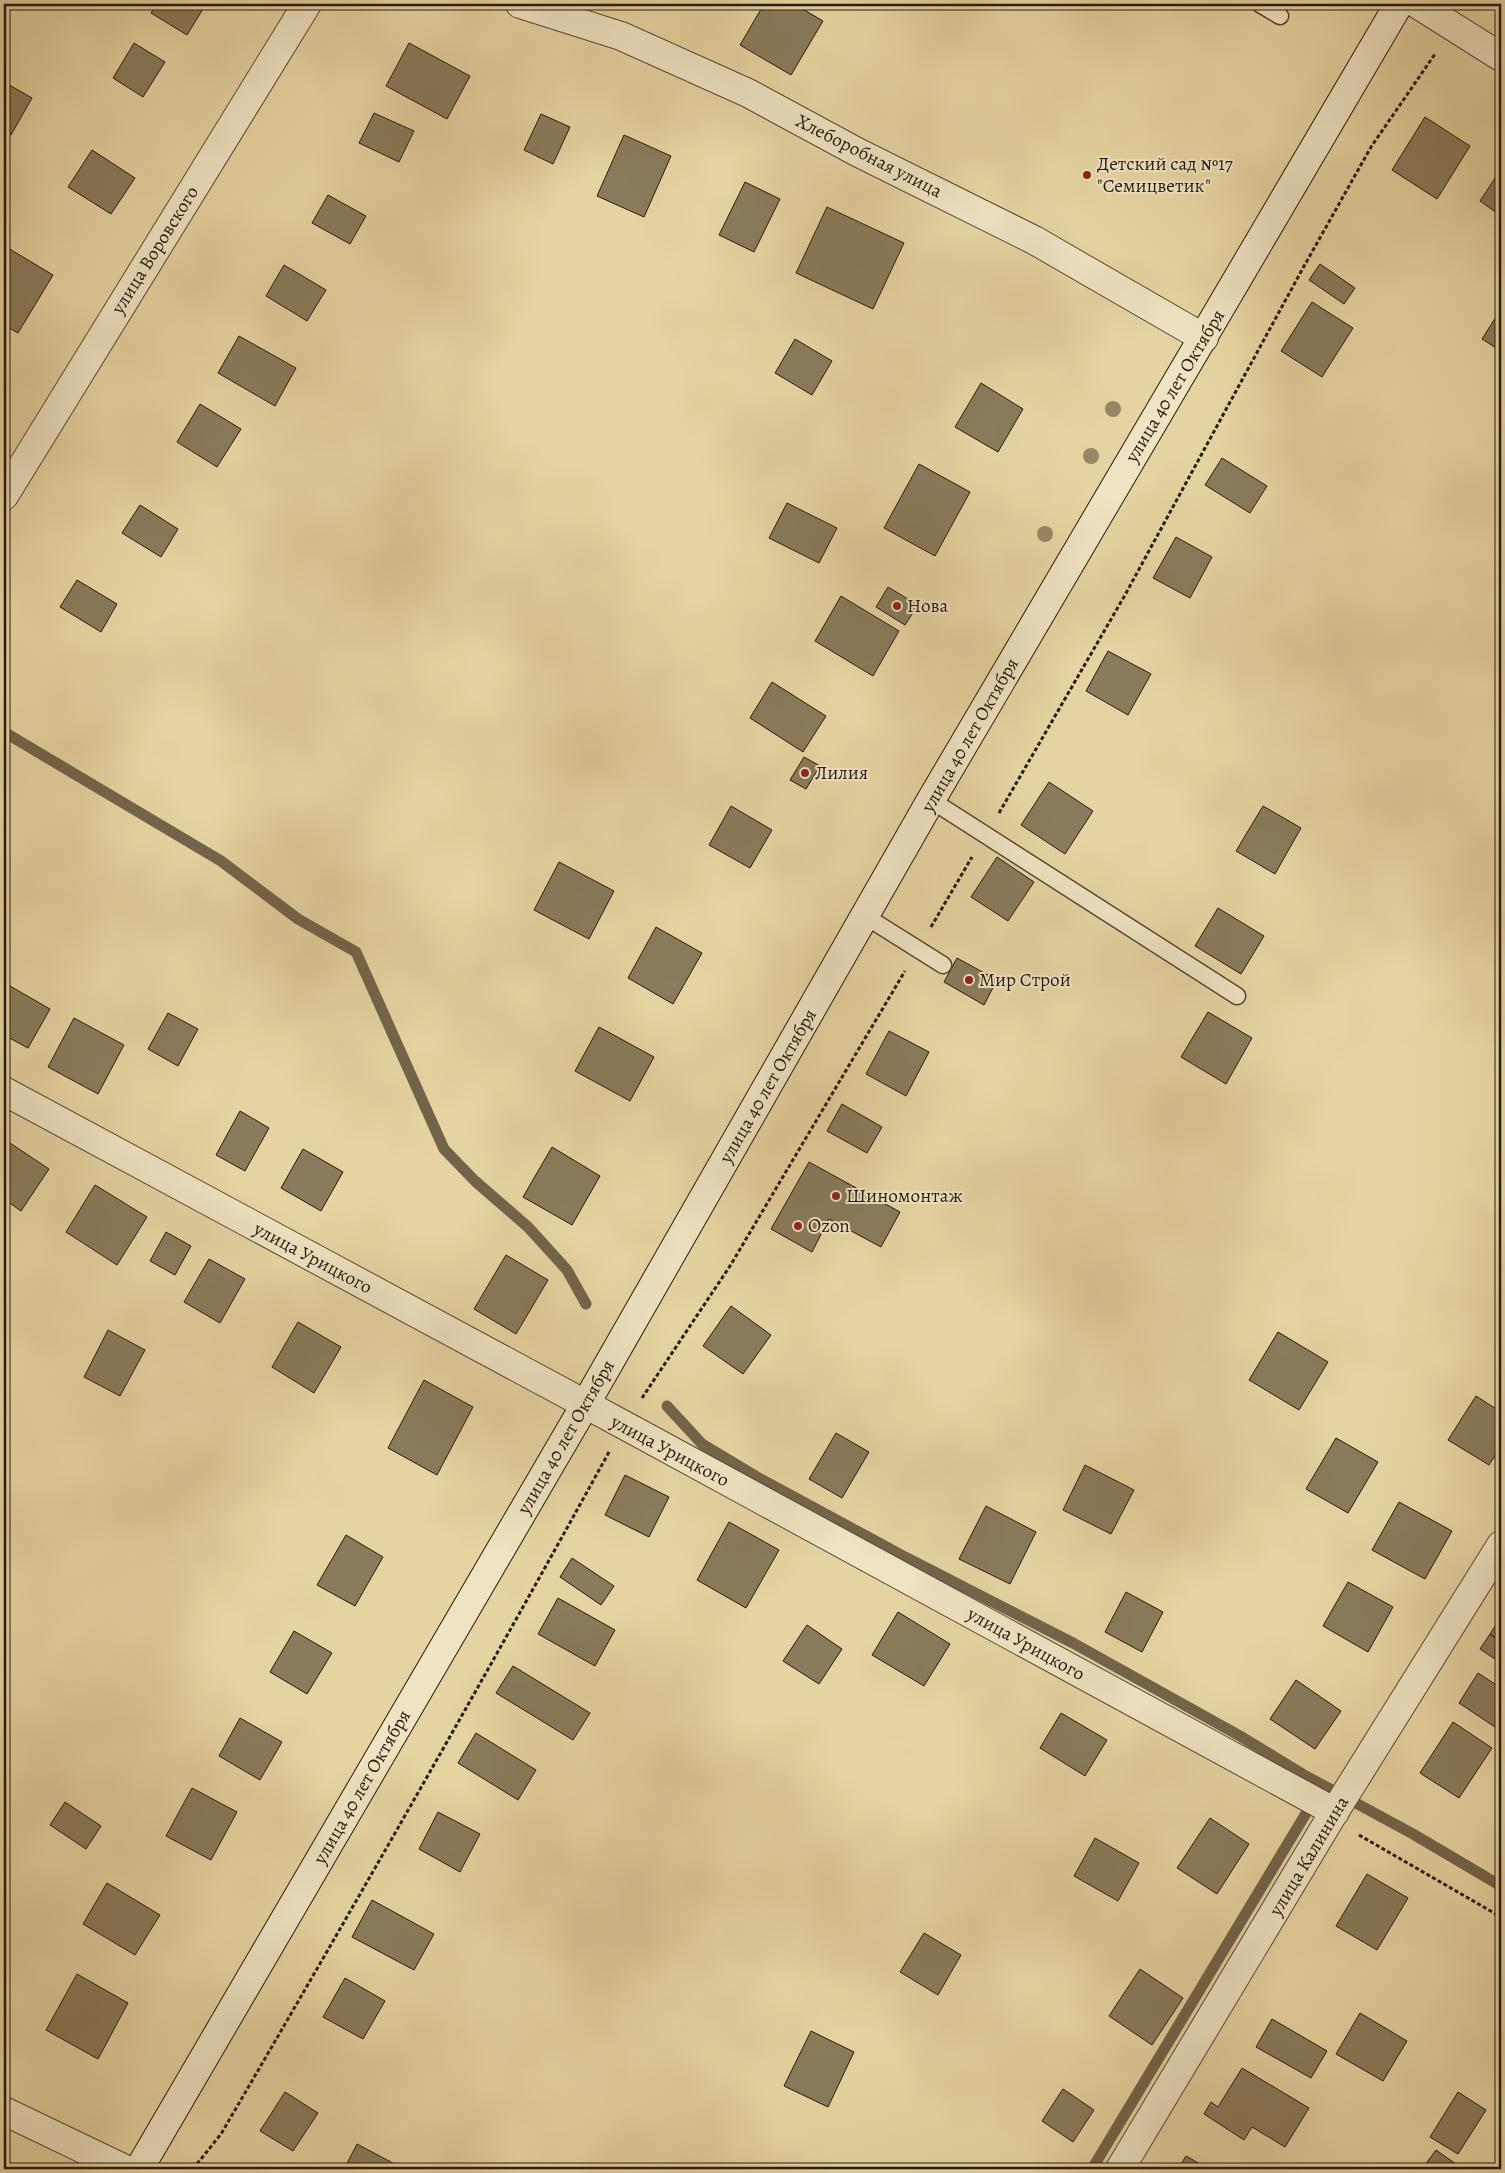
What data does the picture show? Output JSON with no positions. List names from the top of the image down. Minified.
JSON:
{"streets":{"street":["Хлеборобная улица","улица Воровского","улица 40 лет Октября","улица Урицкого","улица Калинина"]},"crossings":[["Хлеборобная улица","улица 40 лет Октября"],["улица 40 лет Октября","улица Урицкого"],["улица Урицкого","улица Калинина"]],"places":["Детский сад №17 \"Семицветик\"","Нова","Лилия","Мир Строй","Шиномонтаж","Ozon"]}
